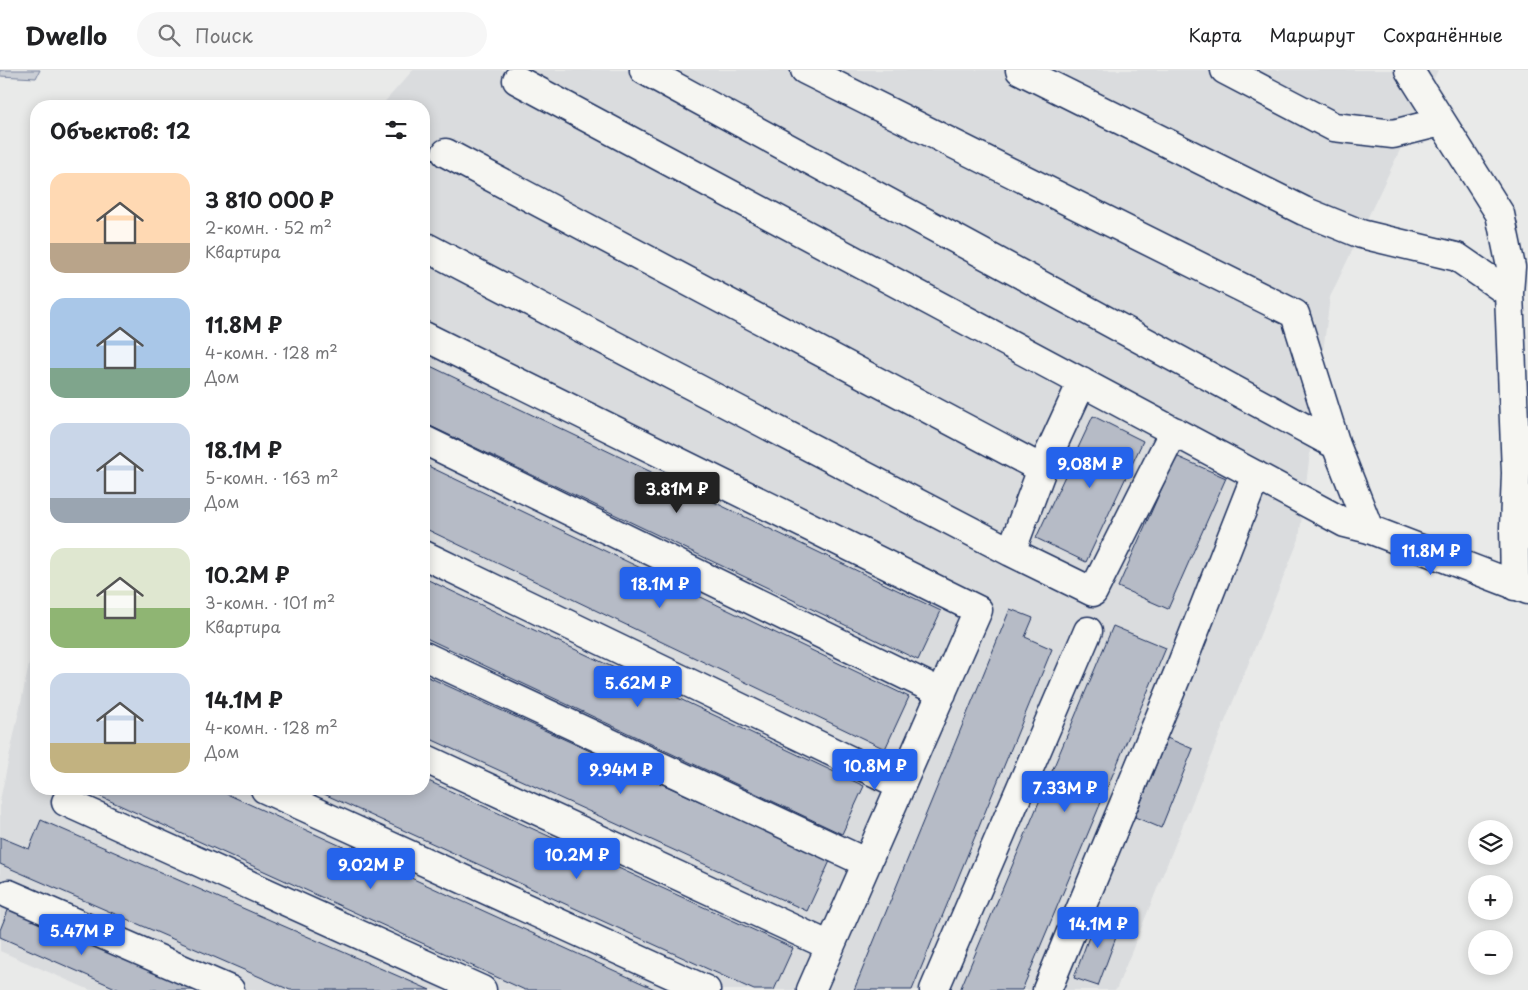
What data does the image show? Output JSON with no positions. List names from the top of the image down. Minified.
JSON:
{"page":{"header":"Dwello","search":"Поиск","nav":["Карта","Маршрут","Сохранённые"],"heading":"Объектов: 12","list":[{"name":"3 810 000 ₽","note":"2-комн. · 52 m² · Квартира"},{"name":"11.8M ₽","note":"4-комн. · 128 m² · Дом"},{"name":"18.1M ₽","note":"5-комн. · 163 m² · Дом"},{"name":"10.2M ₽","note":"3-комн. · 101 m² · Квартира"},{"name":"14.1M ₽","note":"4-комн. · 128 m² · Дом"}],"price":["9.08M ₽","3.81M ₽","11.8M ₽","18.1M ₽","5.62M ₽","10.8M ₽","9.94M ₽","7.33M ₽","10.2M ₽","9.02M ₽","14.1M ₽","5.47M ₽"],"map_buttons":["+","−"]}}
